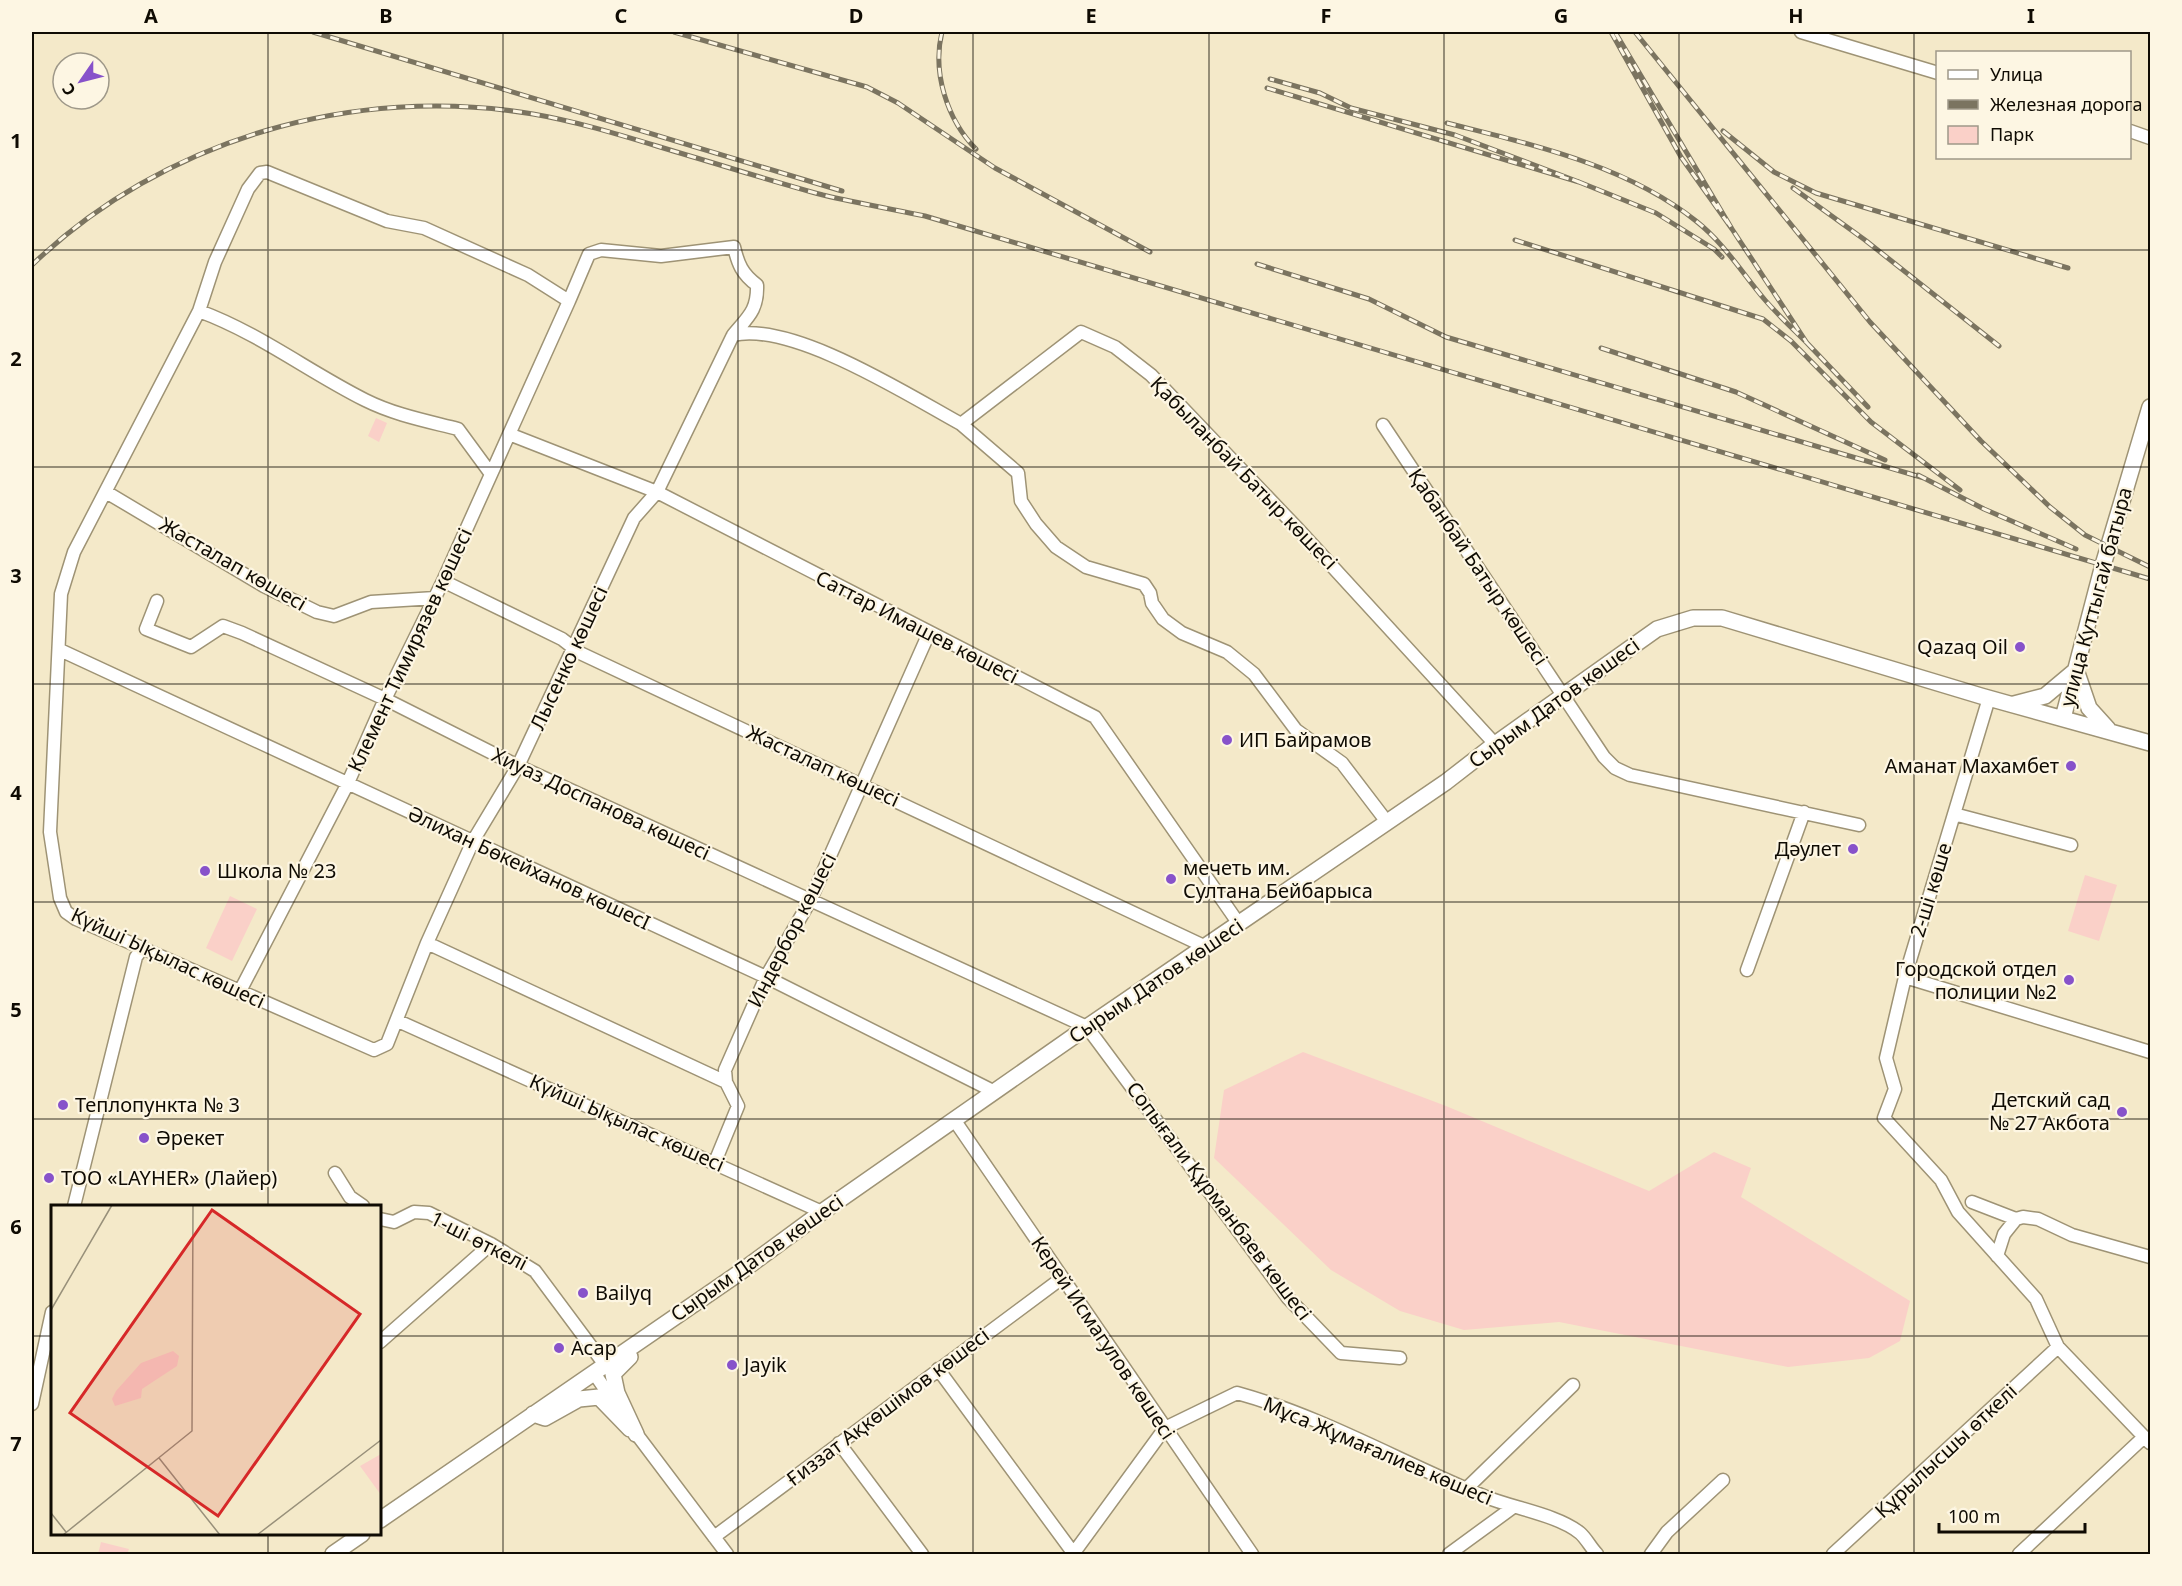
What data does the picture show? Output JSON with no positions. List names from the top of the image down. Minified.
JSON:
{"streets":{"main road":["улица Куттыгай батыра","Сырым Датов көшесі"],"street":["Қабыланбай Батыр көшесі","Жасталап көшесі","Қабанбай Батыр көшесі","Саттар Имашев көшесі","Клемент Тимирязев көшесі","Лысенко көшесі","Хиуаз Доспанова көшесі","Әлихан Бөкейханов көшесI","2-ші көше","Индербор көшесі","Күйші Ықылас көшесі","Сопығали Құрманбаев көшесі","1-ші өткелі","Керей Исмагулов көшесі","Ғиззат Ақкөшімов көшесi","Мұса Жұмағалиев көшесі","Құрылысшы өткелі"]},"crossings":[["Қабыланбай Батыр көшесі","Сырым Датов көшесі"],["Жасталап көшесі","Клемент Тимирязев көшесі"],["Жасталап көшесі","Лысенко көшесі"],["Жасталап көшесі","Сырым Датов көшесі"],["Жасталап көшесі","Индербор көшесі"],["Жасталап көшесі","Күйші Ықылас көшесі"],["Қабанбай Батыр көшесі","Сырым Датов көшесі"],["улица Куттыгай батыра","Сырым Датов көшесі"],["Саттар Имашев көшесі","Клемент Тимирязев көшесі"],["Саттар Имашев көшесі","Лысенко көшесі"],["Саттар Имашев көшесі","Сырым Датов көшесі"],["Саттар Имашев көшесі","Индербор көшесі"],["Клемент Тимирязев көшесі","Хиуаз Доспанова көшесі"],["Клемент Тимирязев көшесі","Әлихан Бөкейханов көшесI"],["Клемент Тимирязев көшесі","Күйші Ықылас көшесі"],["Лысенко көшесі","Хиуаз Доспанова көшесі"],["Лысенко көшесі","Әлихан Бөкейханов көшесI"],["Лысенко көшесі","Күйші Ықылас көшесі"],["Сырым Датов көшесі","Хиуаз Доспанова көшесі"],["Сырым Датов көшесі","Әлихан Бөкейханов көшесI"],["Сырым Датов көшесі","2-ші көше"],["Сырым Датов көшесі","Күйші Ықылас көшесі"],["Сырым Датов көшесі","Сопығали Құрманбаев көшесі"],["Сырым Датов көшесі","1-ші өткелі"],["Сырым Датов көшесі","Керей Исмагулов көшесі"],["Хиуаз Доспанова көшесі","Индербор көшесі"],["Хиуаз Доспанова көшесі","Сопығали Құрманбаев көшесі"],["Әлихан Бөкейханов көшесI","Индербор көшесі"],["Әлихан Бөкейханов көшесI","Күйші Ықылас көшесі"],["1-ші өткелі","Ғиззат Ақкөшімов көшесi"],["Керей Исмагулов көшесі","Ғиззат Ақкөшімов көшесi"],["Керей Исмагулов көшесі","Мұса Жұмағалиев көшесі"]],"places":["Qazaq Oil","ИП Байрамов","Аманат Махамбет","Дәулет","Школа № 23","мечеть им. Султана Бейбарыса","Городской отдел полиции №2","Теплопункта № 3","Детский сад № 27 Акбота","Әрекет","ТОО «LAYHER» (Лайер)","Bailyq","Асар","Jayik"],"legend":["Улица","Железная дорога","Парк"],"scale_bar":"100 m","north":"bottom left","grid":{"columns":["A","B","C","D","E","F","G","H","I"],"rows":["1","2","3","4","5","6","7"]}}
